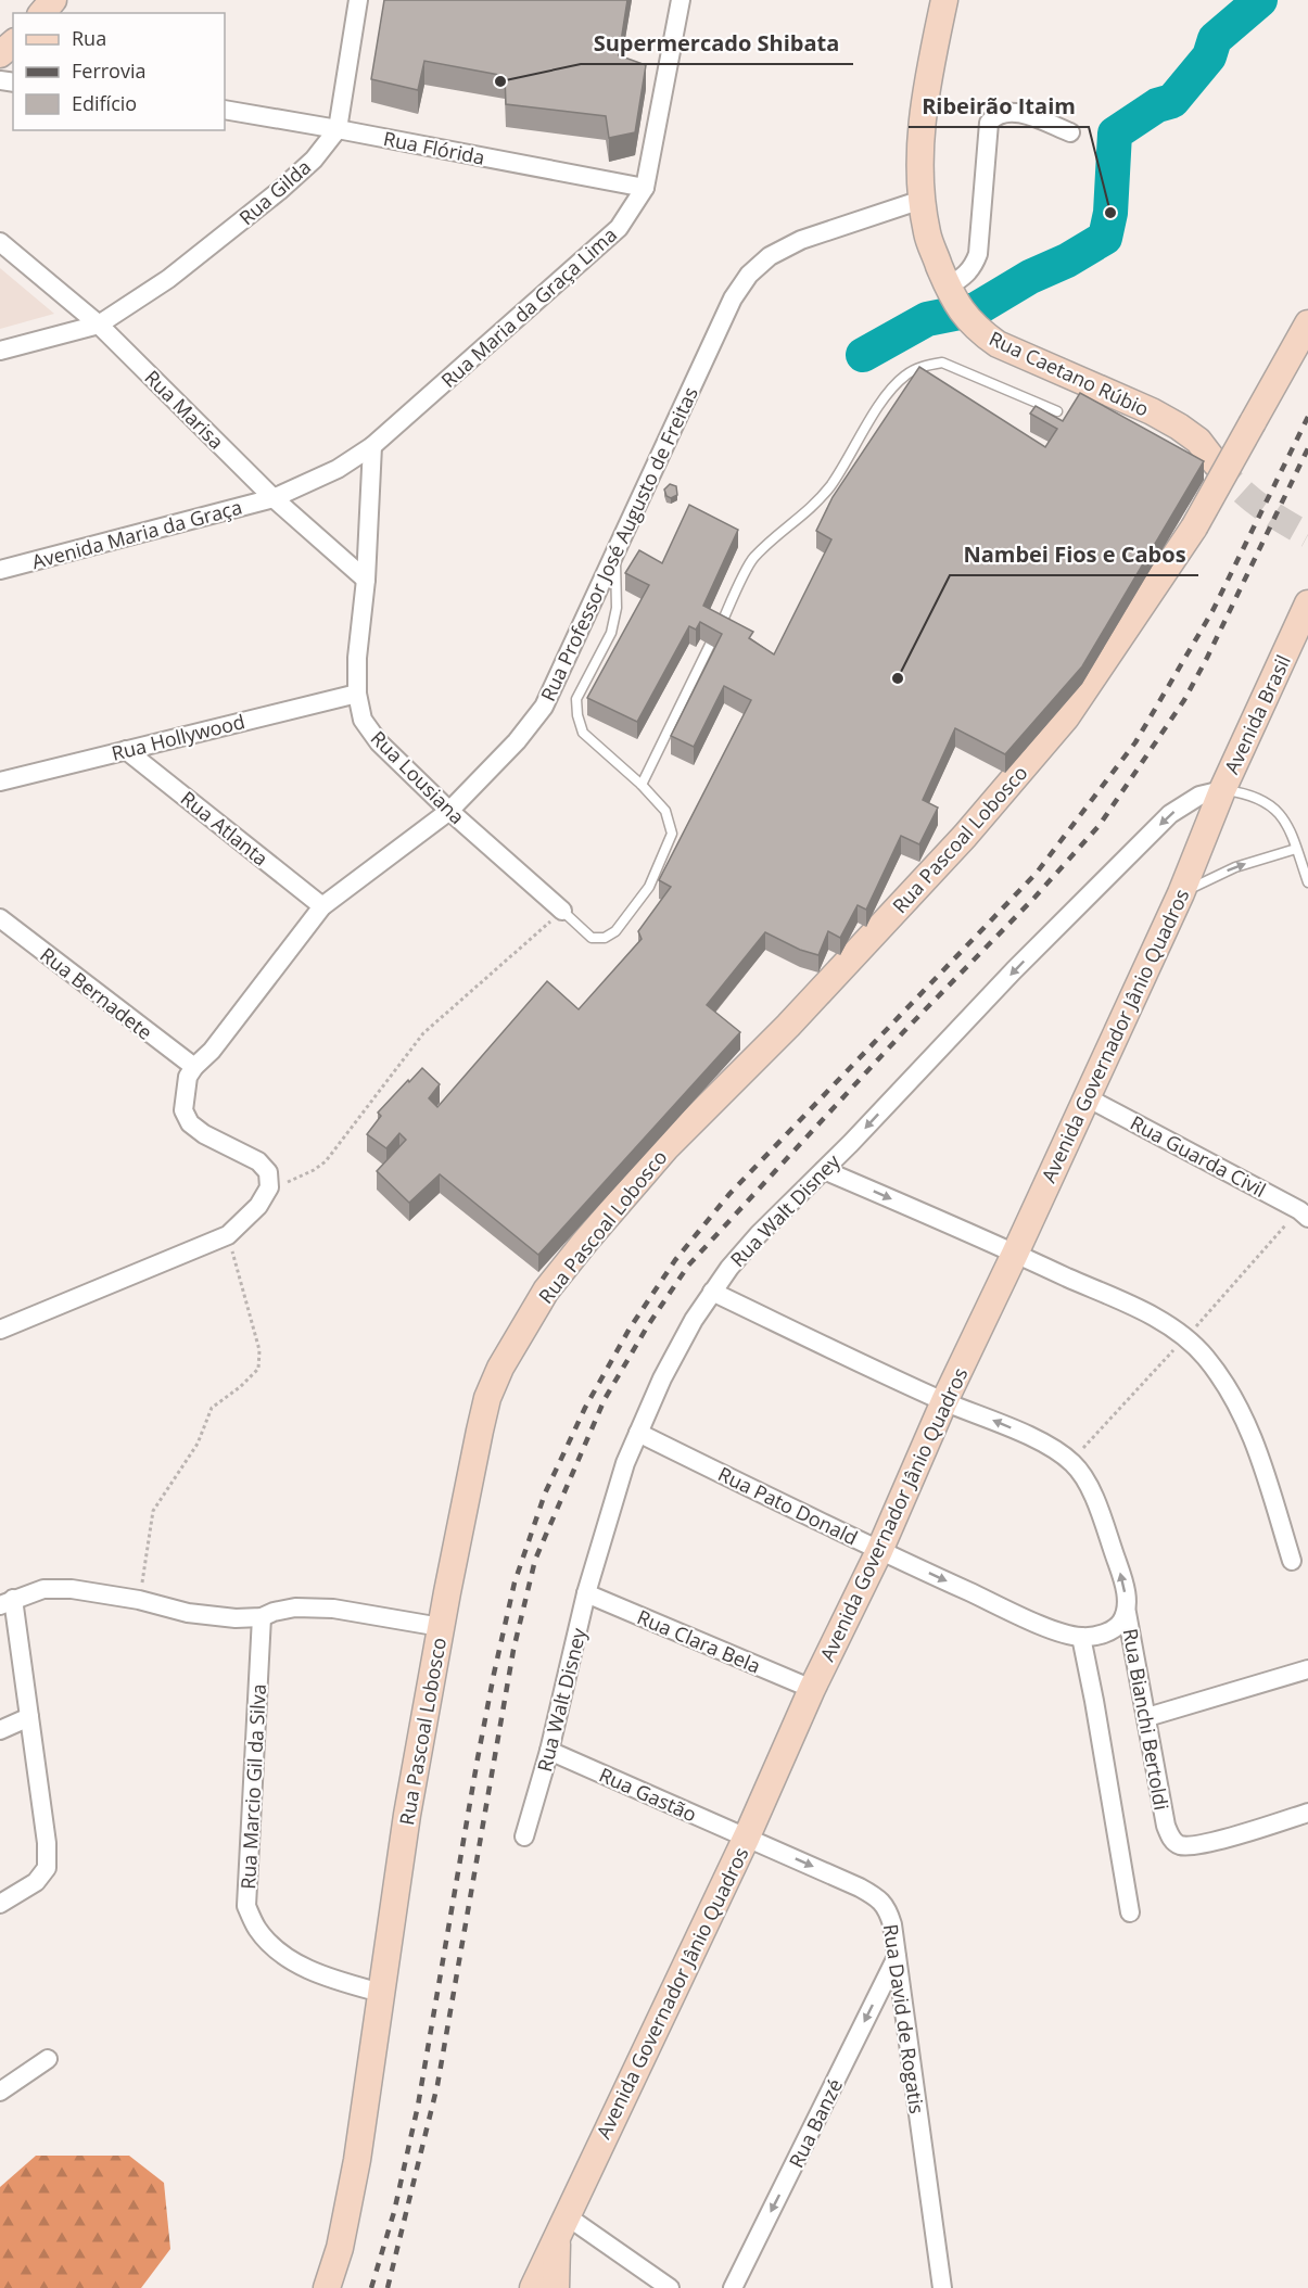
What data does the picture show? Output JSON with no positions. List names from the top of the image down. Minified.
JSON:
{"streets":{"main road":["Rua Caetano Rúbio","Avenida Brasil","Rua Pascoal Lobosco","Avenida Governador Jânio Quadros"],"street":["Rua Flórida","Rua Gilda","Rua Maria da Graça Lima","Rua Marisa","Avenida Maria da Graça","Rua Professor José Augusto de Freitas","Rua Hollywood","Rua Lousiana","Rua Atlanta","Rua Bernadete","Rua Guarda Civil","Rua Walt Disney","Rua Pato Donald","Rua Clara Bela","Rua Bianchi Bertoldi","Rua Marcio Gil da Silva","Rua Gastão","Rua David de Rogatis","Rua Banzé"]},"crossings":[["Rua Flórida","Rua Gilda"],["Rua Flórida","Rua Maria da Graça Lima"],["Rua Gilda","Rua Marisa"],["Rua Maria da Graça Lima","Rua Marisa"],["Rua Maria da Graça Lima","Avenida Maria da Graça"],["Rua Maria da Graça Lima","Rua Lousiana"],["Rua Caetano Rúbio","Rua Professor José Augusto de Freitas"],["Rua Marisa","Avenida Maria da Graça"],["Rua Marisa","Rua Lousiana"],["Rua Professor José Augusto de Freitas","Rua Lousiana"],["Rua Professor José Augusto de Freitas","Rua Atlanta"],["Rua Professor José Augusto de Freitas","Rua Bernadete"],["Avenida Brasil","Avenida Governador Jânio Quadros"],["Avenida Brasil","Rua Walt Disney"],["Rua Hollywood","Rua Lousiana"],["Rua Hollywood","Rua Atlanta"],["Rua Pascoal Lobosco","Rua Marcio Gil da Silva"],["Avenida Governador Jânio Quadros","Rua Guarda Civil"],["Avenida Governador Jânio Quadros","Rua Walt Disney"],["Avenida Governador Jânio Quadros","Rua Pato Donald"],["Avenida Governador Jânio Quadros","Rua Clara Bela"],["Avenida Governador Jânio Quadros","Rua Bianchi Bertoldi"],["Avenida Governador Jânio Quadros","Rua Gastão"],["Avenida Governador Jânio Quadros","Rua David de Rogatis"],["Rua Walt Disney","Rua Pato Donald"],["Rua Walt Disney","Rua Clara Bela"],["Rua Walt Disney","Rua Bianchi Bertoldi"],["Rua Walt Disney","Rua Gastão"],["Rua Gastão","Rua David de Rogatis"],["Rua David de Rogatis","Rua Banzé"]],"one_way":["Rua Walt Disney","Rua Pato Donald","Rua David de Rogatis","Rua Banzé"],"places":["Supermercado Shibata","Ribeirão Itaim","Nambei Fios e Cabos"],"legend":["Rua","Ferrovia","Edifício"]}
